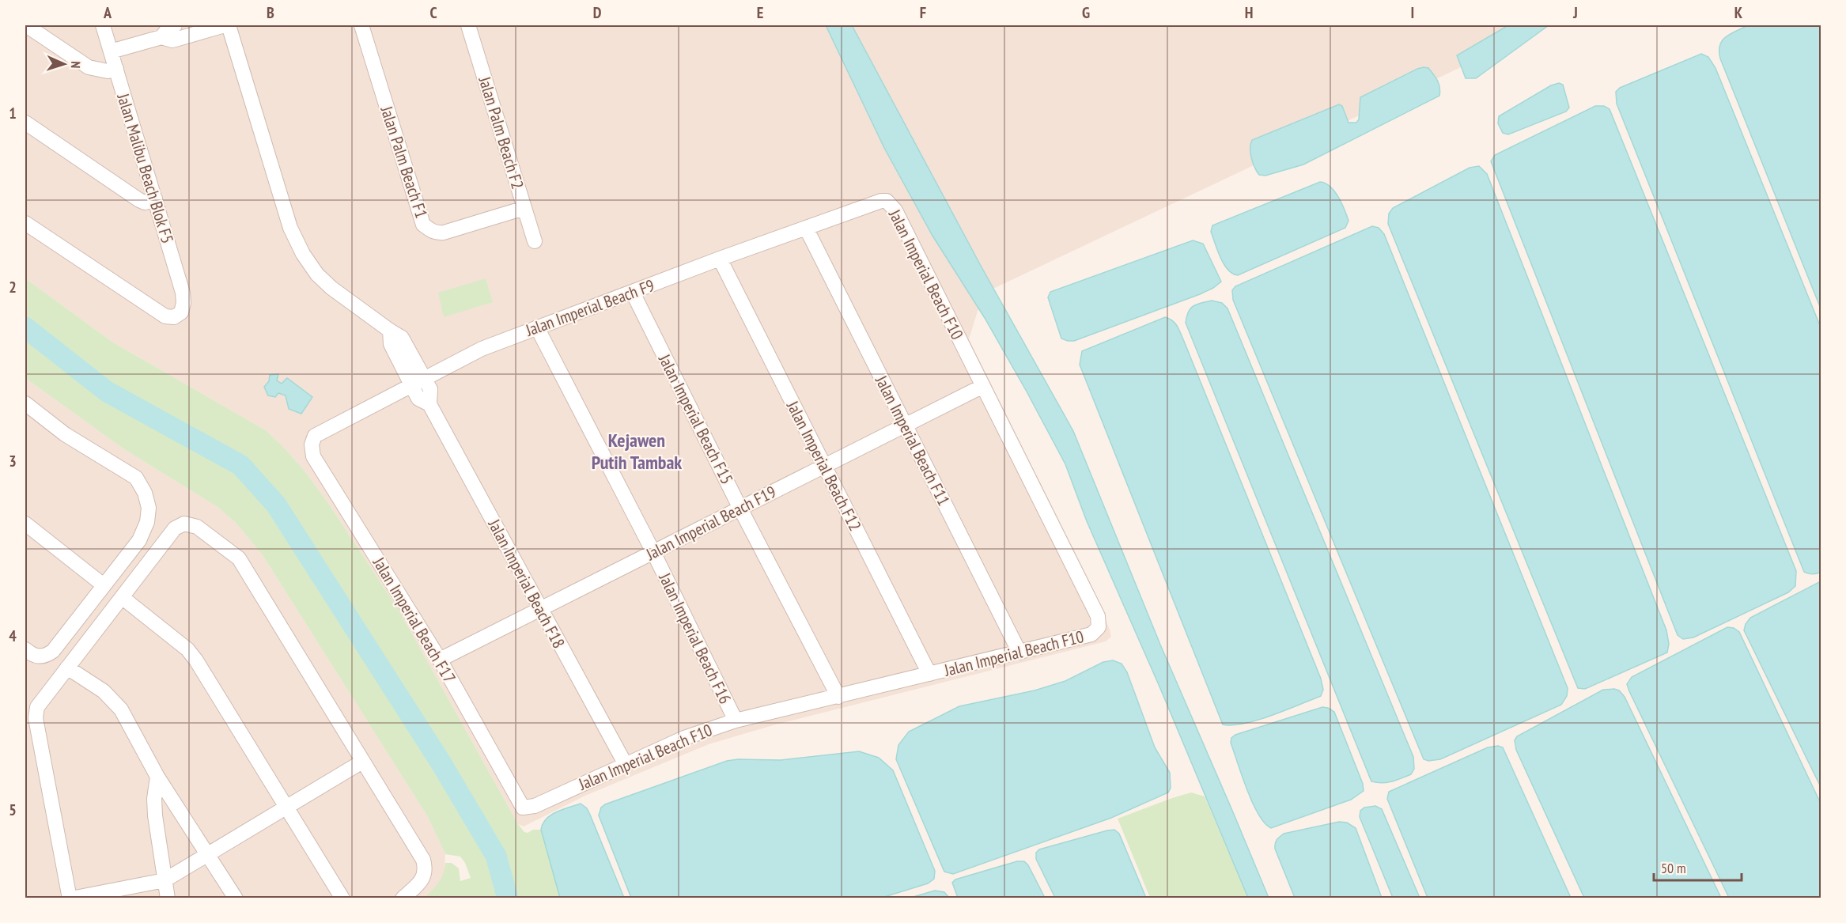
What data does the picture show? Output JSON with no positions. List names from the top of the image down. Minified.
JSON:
{"streets":{"street":["Jalan Palm Beach F2","Jalan Palm Beach F1","Jalan Malibu Beach Blok F5","Jalan Imperial Beach F10","Jalan Imperial Beach F9","Jalan Imperial Beach F15","Jalan Imperial Beach F11","Jalan Imperial Beach F12","Jalan Imperial Beach F19","Jalan Imperial Beach F18","Jalan Imperial Beach F17","Jalan Imperial Beach F16"]},"crossings":[["Jalan Palm Beach F2","Jalan Palm Beach F1"],["Jalan Imperial Beach F10","Jalan Imperial Beach F9"],["Jalan Imperial Beach F10","Jalan Imperial Beach F15"],["Jalan Imperial Beach F10","Jalan Imperial Beach F11"],["Jalan Imperial Beach F10","Jalan Imperial Beach F12"],["Jalan Imperial Beach F10","Jalan Imperial Beach F19"],["Jalan Imperial Beach F10","Jalan Imperial Beach F18"],["Jalan Imperial Beach F10","Jalan Imperial Beach F17"],["Jalan Imperial Beach F10","Jalan Imperial Beach F16"],["Jalan Imperial Beach F9","Jalan Imperial Beach F15"],["Jalan Imperial Beach F9","Jalan Imperial Beach F11"],["Jalan Imperial Beach F9","Jalan Imperial Beach F12"],["Jalan Imperial Beach F9","Jalan Imperial Beach F17"],["Jalan Imperial Beach F9","Jalan Imperial Beach F16"],["Jalan Imperial Beach F15","Jalan Imperial Beach F19"],["Jalan Imperial Beach F11","Jalan Imperial Beach F19"],["Jalan Imperial Beach F12","Jalan Imperial Beach F19"],["Jalan Imperial Beach F19","Jalan Imperial Beach F18"],["Jalan Imperial Beach F19","Jalan Imperial Beach F17"],["Jalan Imperial Beach F19","Jalan Imperial Beach F16"]],"districts":["Kejawen Putih Tambak"],"scale_bar":"50 m","north":"right","grid":{"columns":["A","B","C","D","E","F","G","H","I","J","K"],"rows":["1","2","3","4","5"]}}
